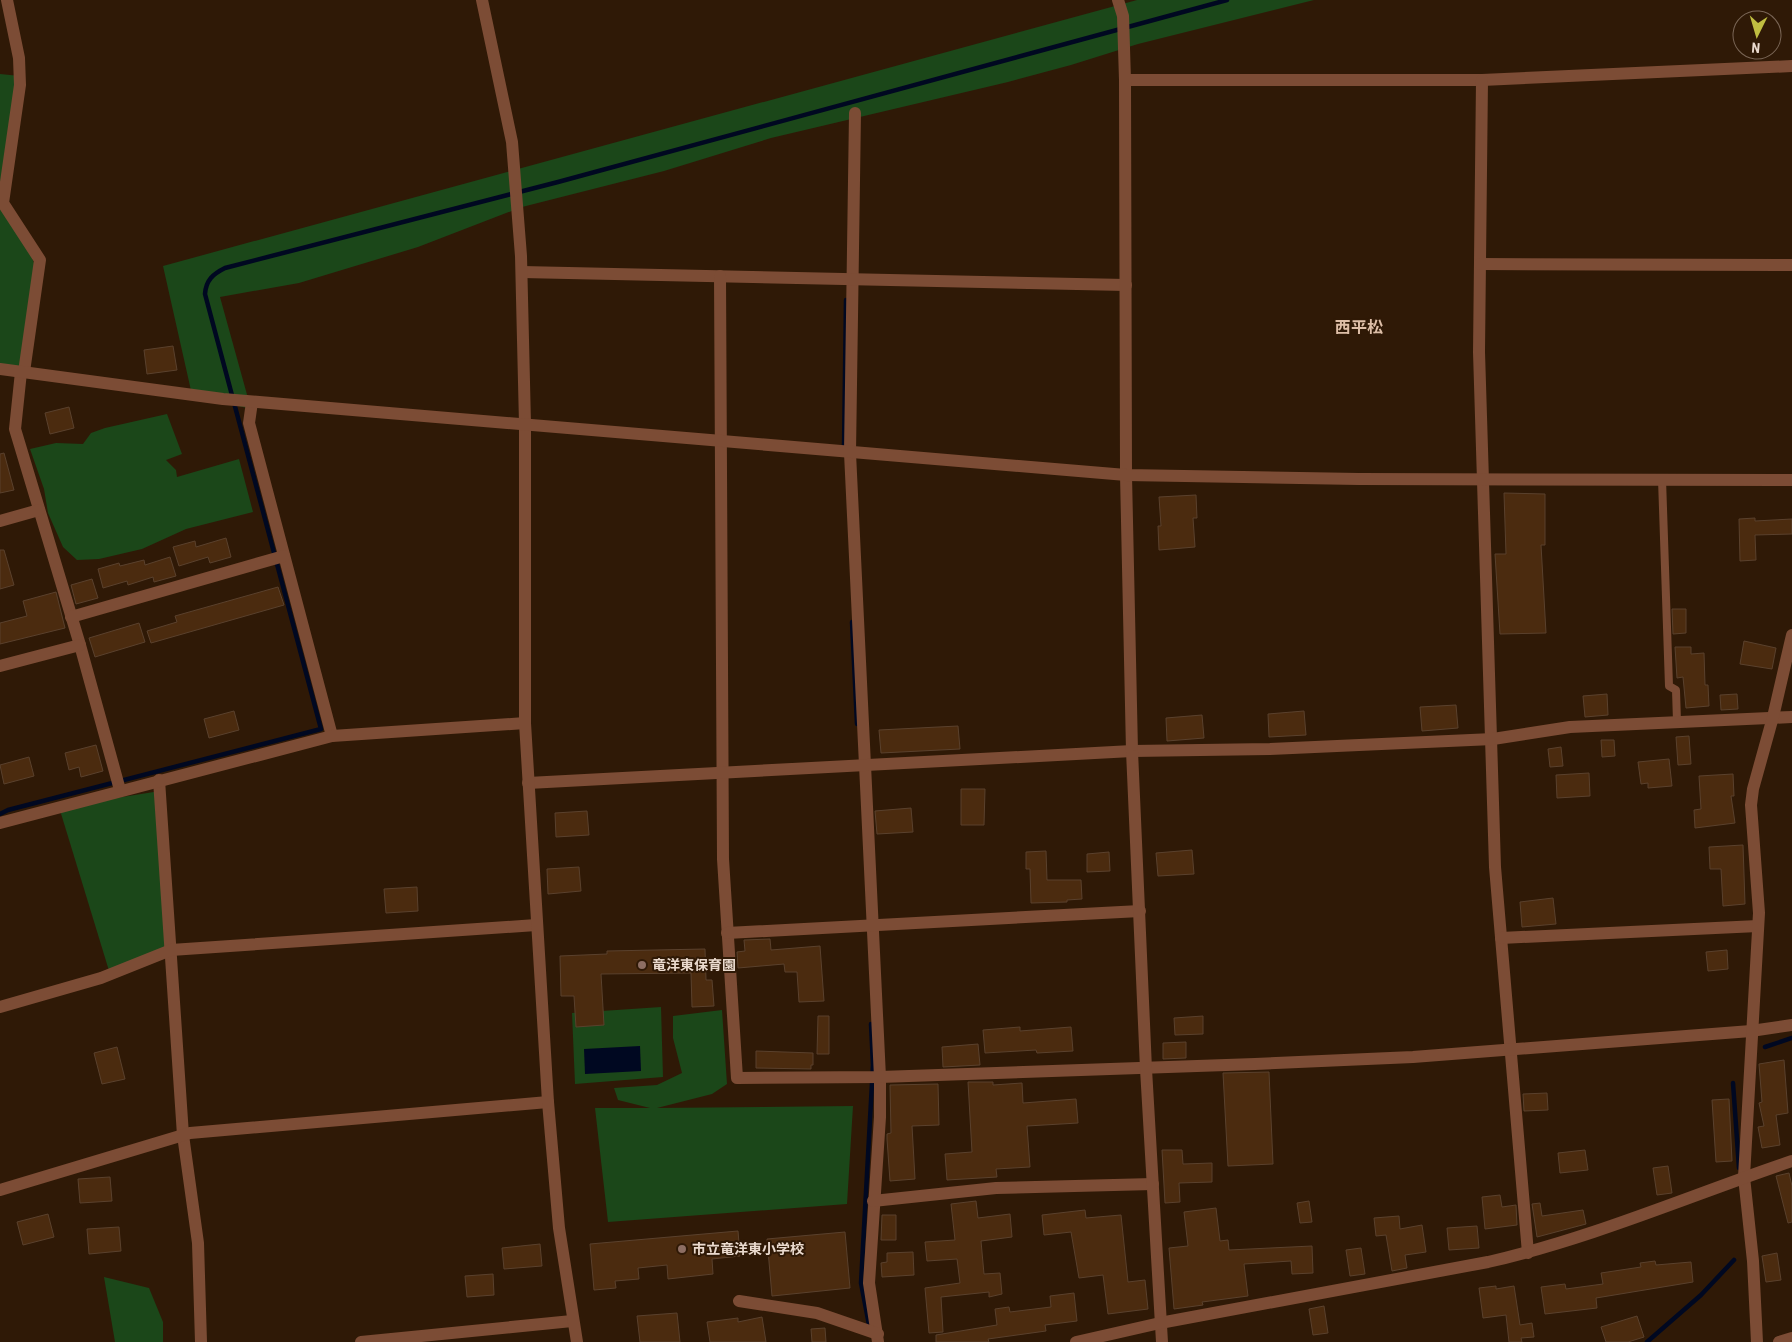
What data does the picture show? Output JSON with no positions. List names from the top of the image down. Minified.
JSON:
{"districts":["西平松"],"places":["竜洋東保育園","市立竜洋東小学校"],"north":"bottom"}
